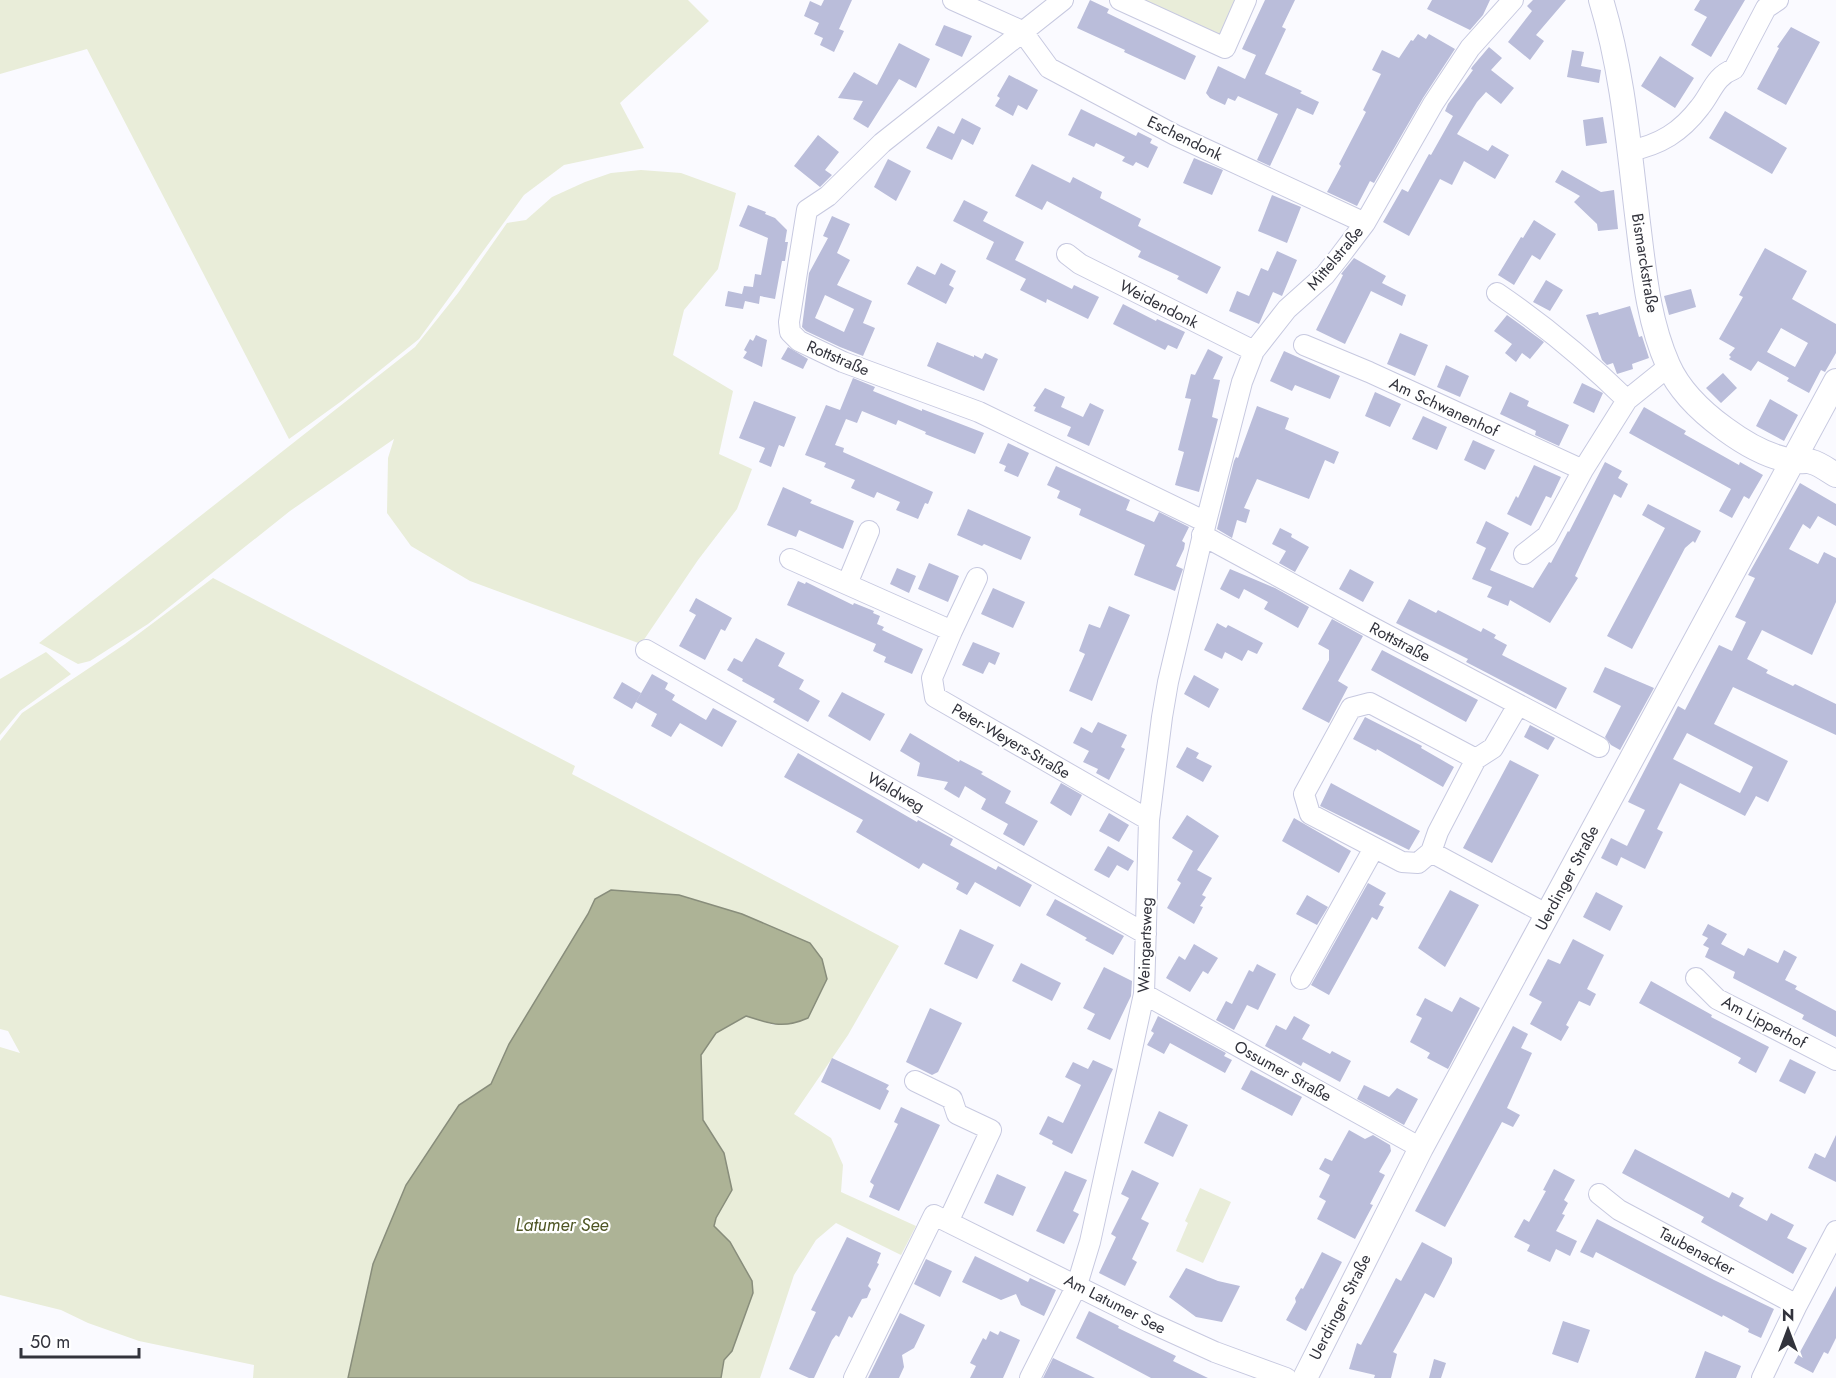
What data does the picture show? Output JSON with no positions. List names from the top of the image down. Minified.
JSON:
{"streets":{"street":["Eschendonk","Mittelstraße","Bismarckstraße","Weidendonk","Rottstraße","Am Schwanenhof","Peter-Weyers-Straße","Waldweg","Uerdinger Straße","Weingartsweg","Am Lipperhof","Ossumer Straße","Taubenacker","Am Latumer See"]},"crossings":[["Eschendonk","Mittelstraße"],["Eschendonk","Rottstraße"],["Mittelstraße","Weidendonk"],["Mittelstraße","Rottstraße"],["Mittelstraße","Weingartsweg"],["Bismarckstraße","Uerdinger Straße"],["Rottstraße","Weingartsweg"],["Peter-Weyers-Straße","Weingartsweg"],["Waldweg","Weingartsweg"],["Uerdinger Straße","Ossumer Straße"],["Weingartsweg","Ossumer Straße"],["Weingartsweg","Am Latumer See"]],"water":["Latumer See"],"scale_bar":"50 m","north":"top"}
